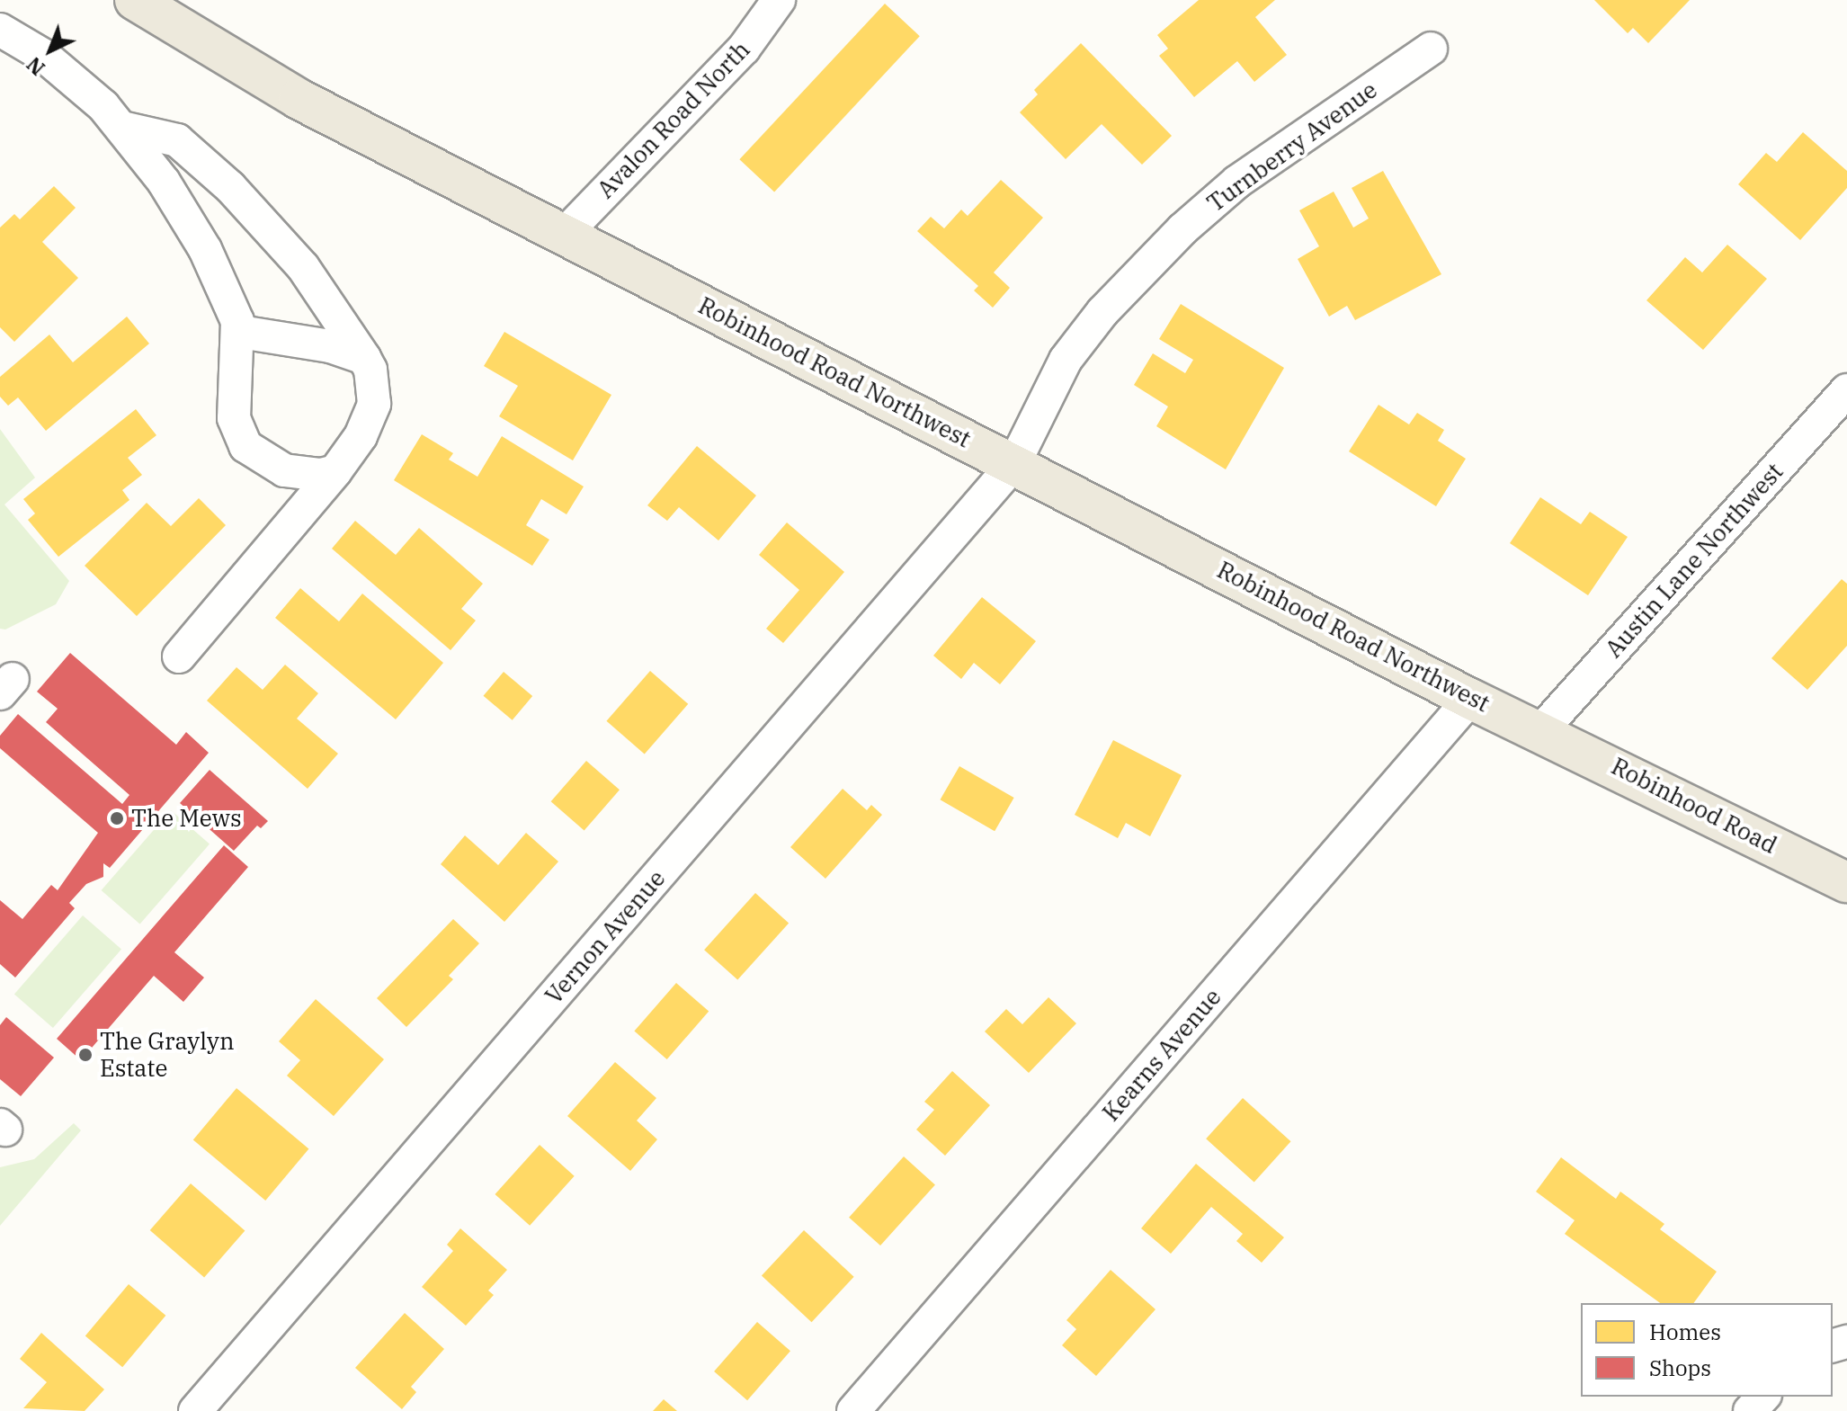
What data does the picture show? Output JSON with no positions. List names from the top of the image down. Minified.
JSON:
{"streets":{"main road":["Robinhood Road Northwest","Robinhood Road"],"street":["Avalon Road North","Turnberry Avenue","Austin Lane Northwest","Vernon Avenue","Kearns Avenue"]},"crossings":[["Avalon Road North","Robinhood Road Northwest"],["Turnberry Avenue","Robinhood Road Northwest"],["Turnberry Avenue","Vernon Avenue"],["Robinhood Road Northwest","Austin Lane Northwest"],["Robinhood Road Northwest","Robinhood Road"],["Robinhood Road Northwest","Vernon Avenue"],["Robinhood Road Northwest","Kearns Avenue"],["Austin Lane Northwest","Robinhood Road"]],"places":["The Mews","The Graylyn Estate"],"legend":["Homes","Shops"],"north":"bottom left"}
